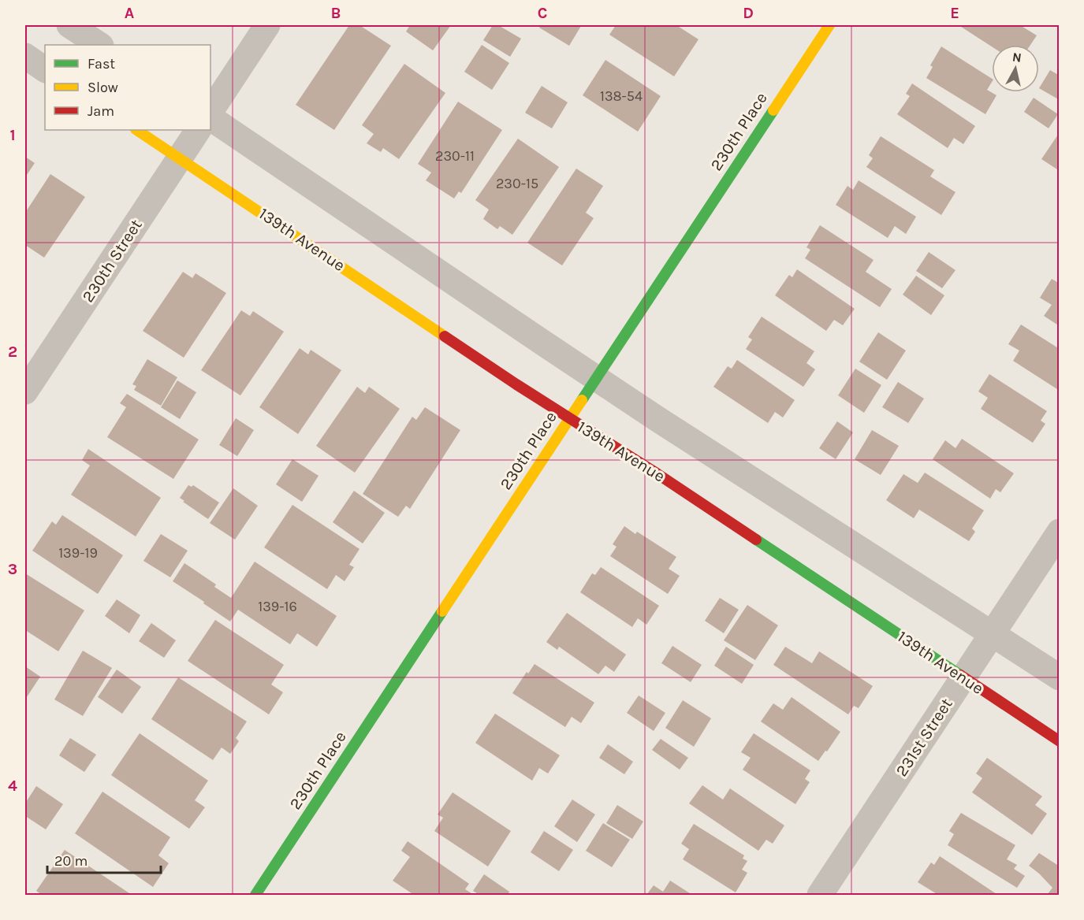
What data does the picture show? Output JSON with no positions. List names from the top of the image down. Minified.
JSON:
{"streets":{"street":["230th Place","139th Avenue","230th Street","231st Street"]},"crossings":[["230th Place","139th Avenue"],["139th Avenue","230th Street"],["139th Avenue","231st Street"]],"house_numbers":["138-54","230-11","230-15","139-19","139-16"],"legend":["Fast","Slow","Jam"],"scale_bar":"20 m","north":"top","grid":{"columns":["A","B","C","D","E"],"rows":["1","2","3","4"]}}
